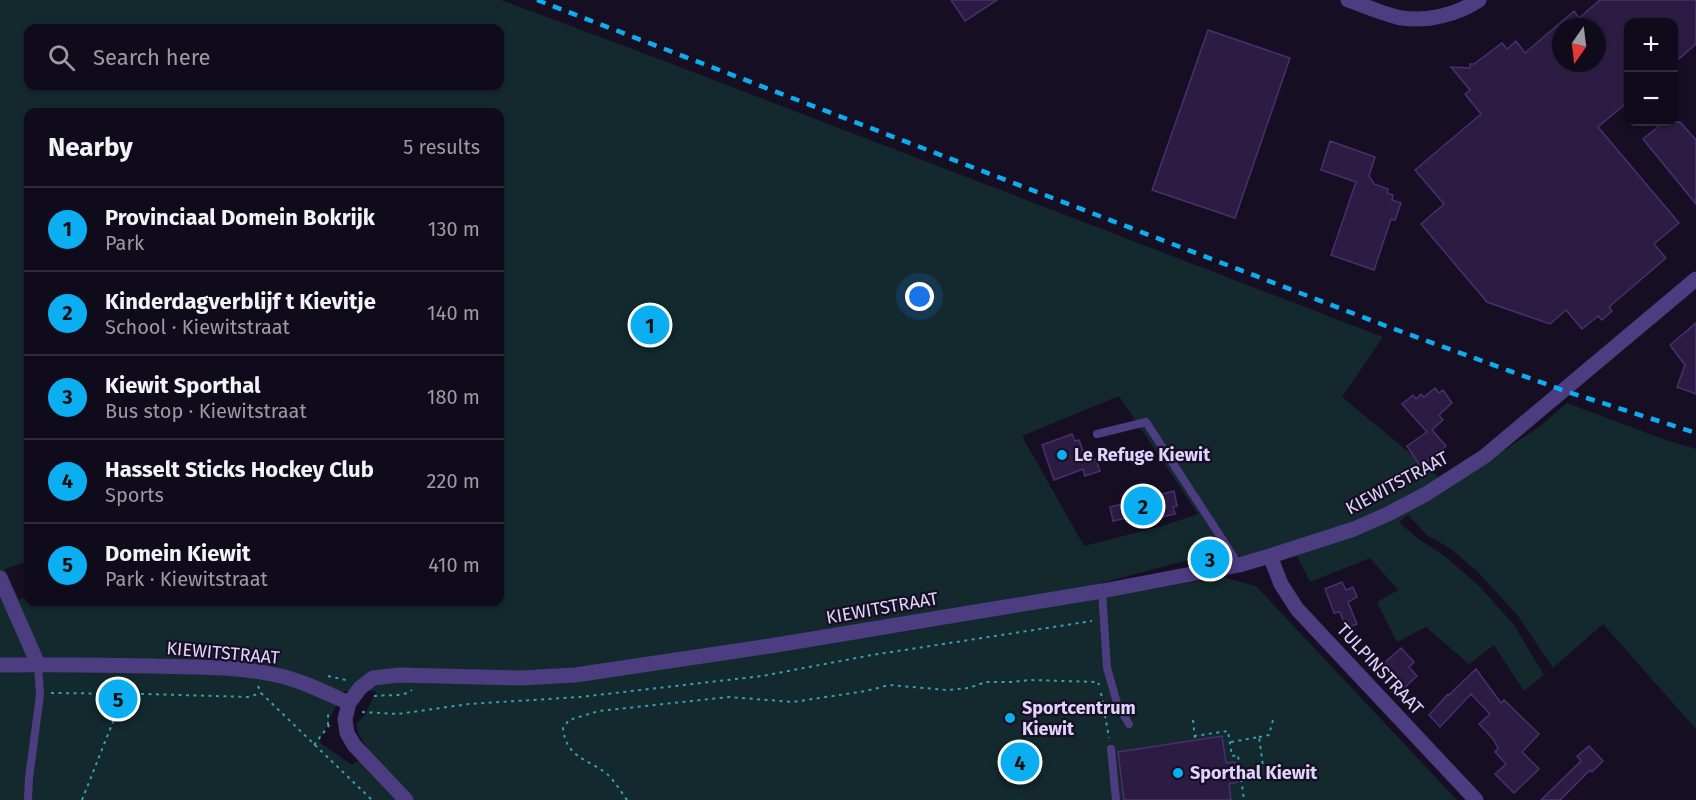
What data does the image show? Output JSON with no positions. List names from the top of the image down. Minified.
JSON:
{"streets":{"street":["KIEWITSTRAAT","TULPINSTRAAT"]},"crossings":[["KIEWITSTRAAT","TULPINSTRAAT"]],"places":["Le Refuge Kiewit","Sportcentrum Kiewit","Sporthal Kiewit"],"north":"bottom","page":{"map_buttons":["+","−"],"search":"Search here","heading":["Nearby","5 results"],"list":[{"mark":"1","name":"Provinciaal Domein Bokrijk","note":"Park","value":"130 m"},{"mark":"2","name":"Kinderdagverblijf t Kievitje","note":"School · Kiewitstraat","value":"140 m"},{"mark":"3","name":"Kiewit Sporthal","note":"Bus stop · Kiewitstraat","value":"180 m"},{"mark":"4","name":"Hasselt Sticks Hockey Club","note":"Sports","value":"220 m"},{"mark":"5","name":"Domein Kiewit","note":"Park · Kiewitstraat","value":"410 m"}],"pins":["1","2","3","5","4"]}}
